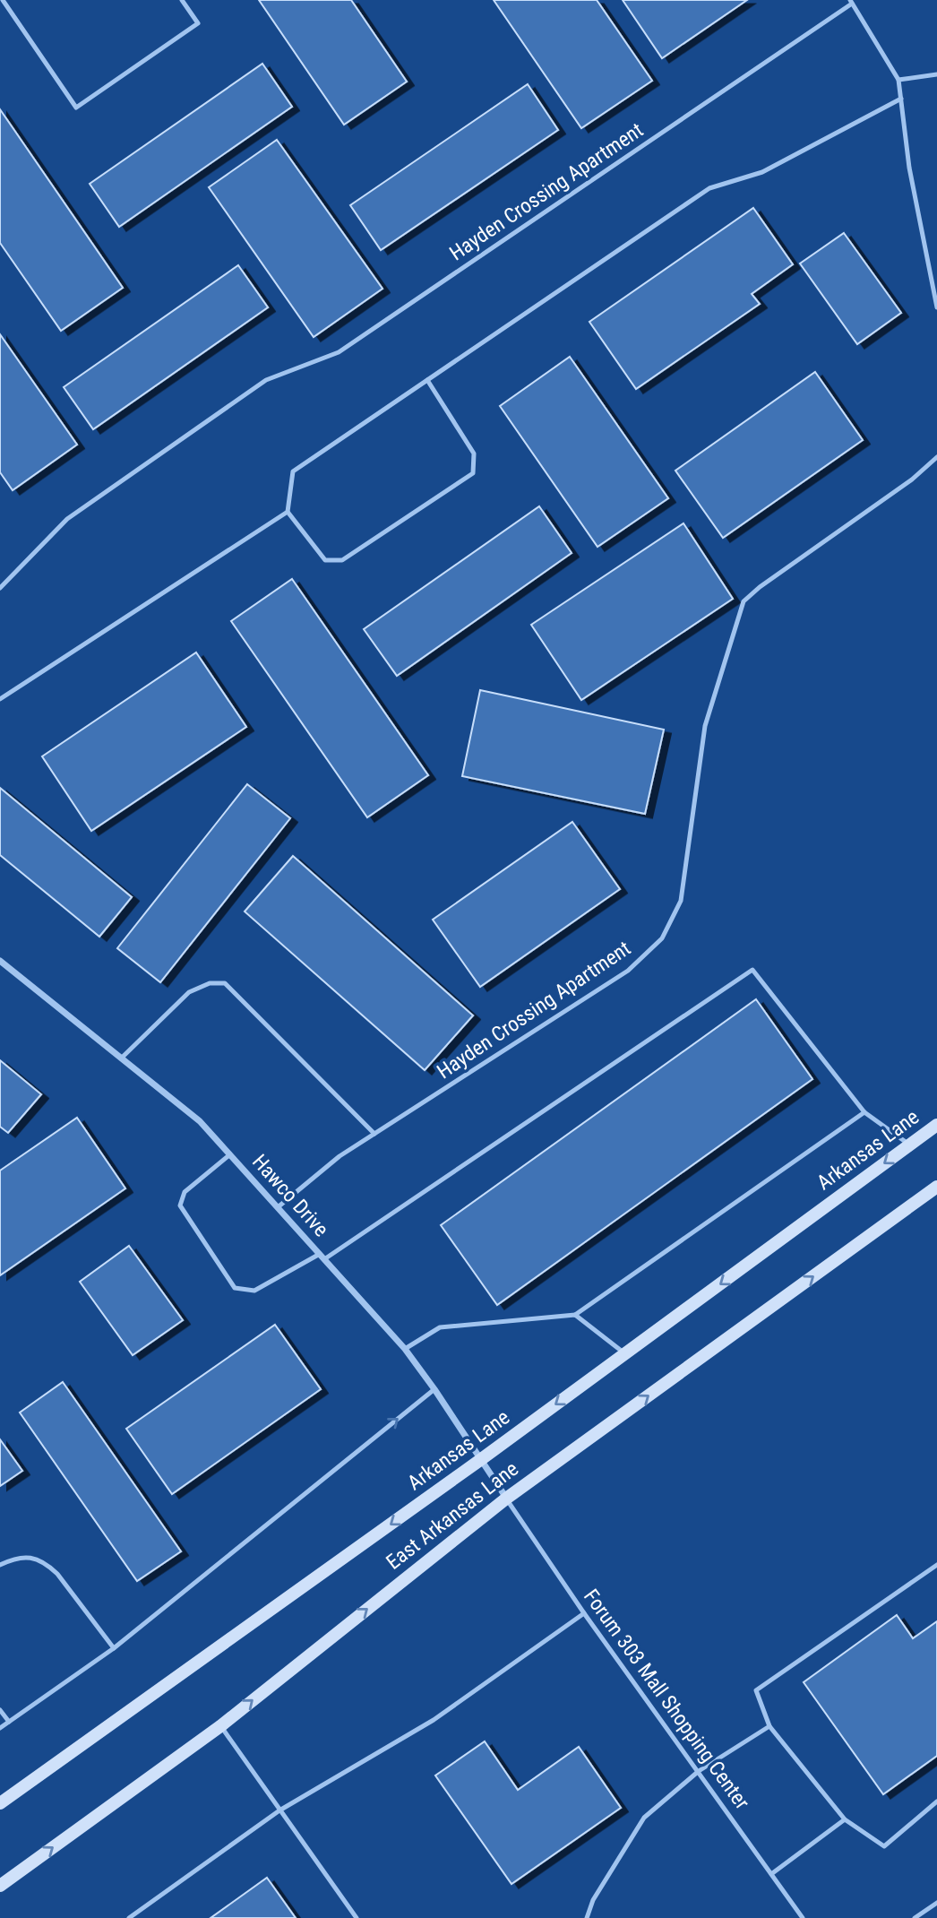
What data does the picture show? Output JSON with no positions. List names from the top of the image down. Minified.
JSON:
{"streets":{"main road":["Arkansas Lane","East Arkansas Lane"],"street":["Hawco Drive"],"lane":["Hayden Crossing Apartment","Forum 303 Mall Shopping Center"]},"crossings":[["Hayden Crossing Apartment","Hawco Drive"],["Arkansas Lane","Hawco Drive"],["Hawco Drive","East Arkansas Lane"],["Hawco Drive","Forum 303 Mall Shopping Center"],["East Arkansas Lane","Forum 303 Mall Shopping Center"]],"one_way":["Arkansas Lane","East Arkansas Lane"]}
